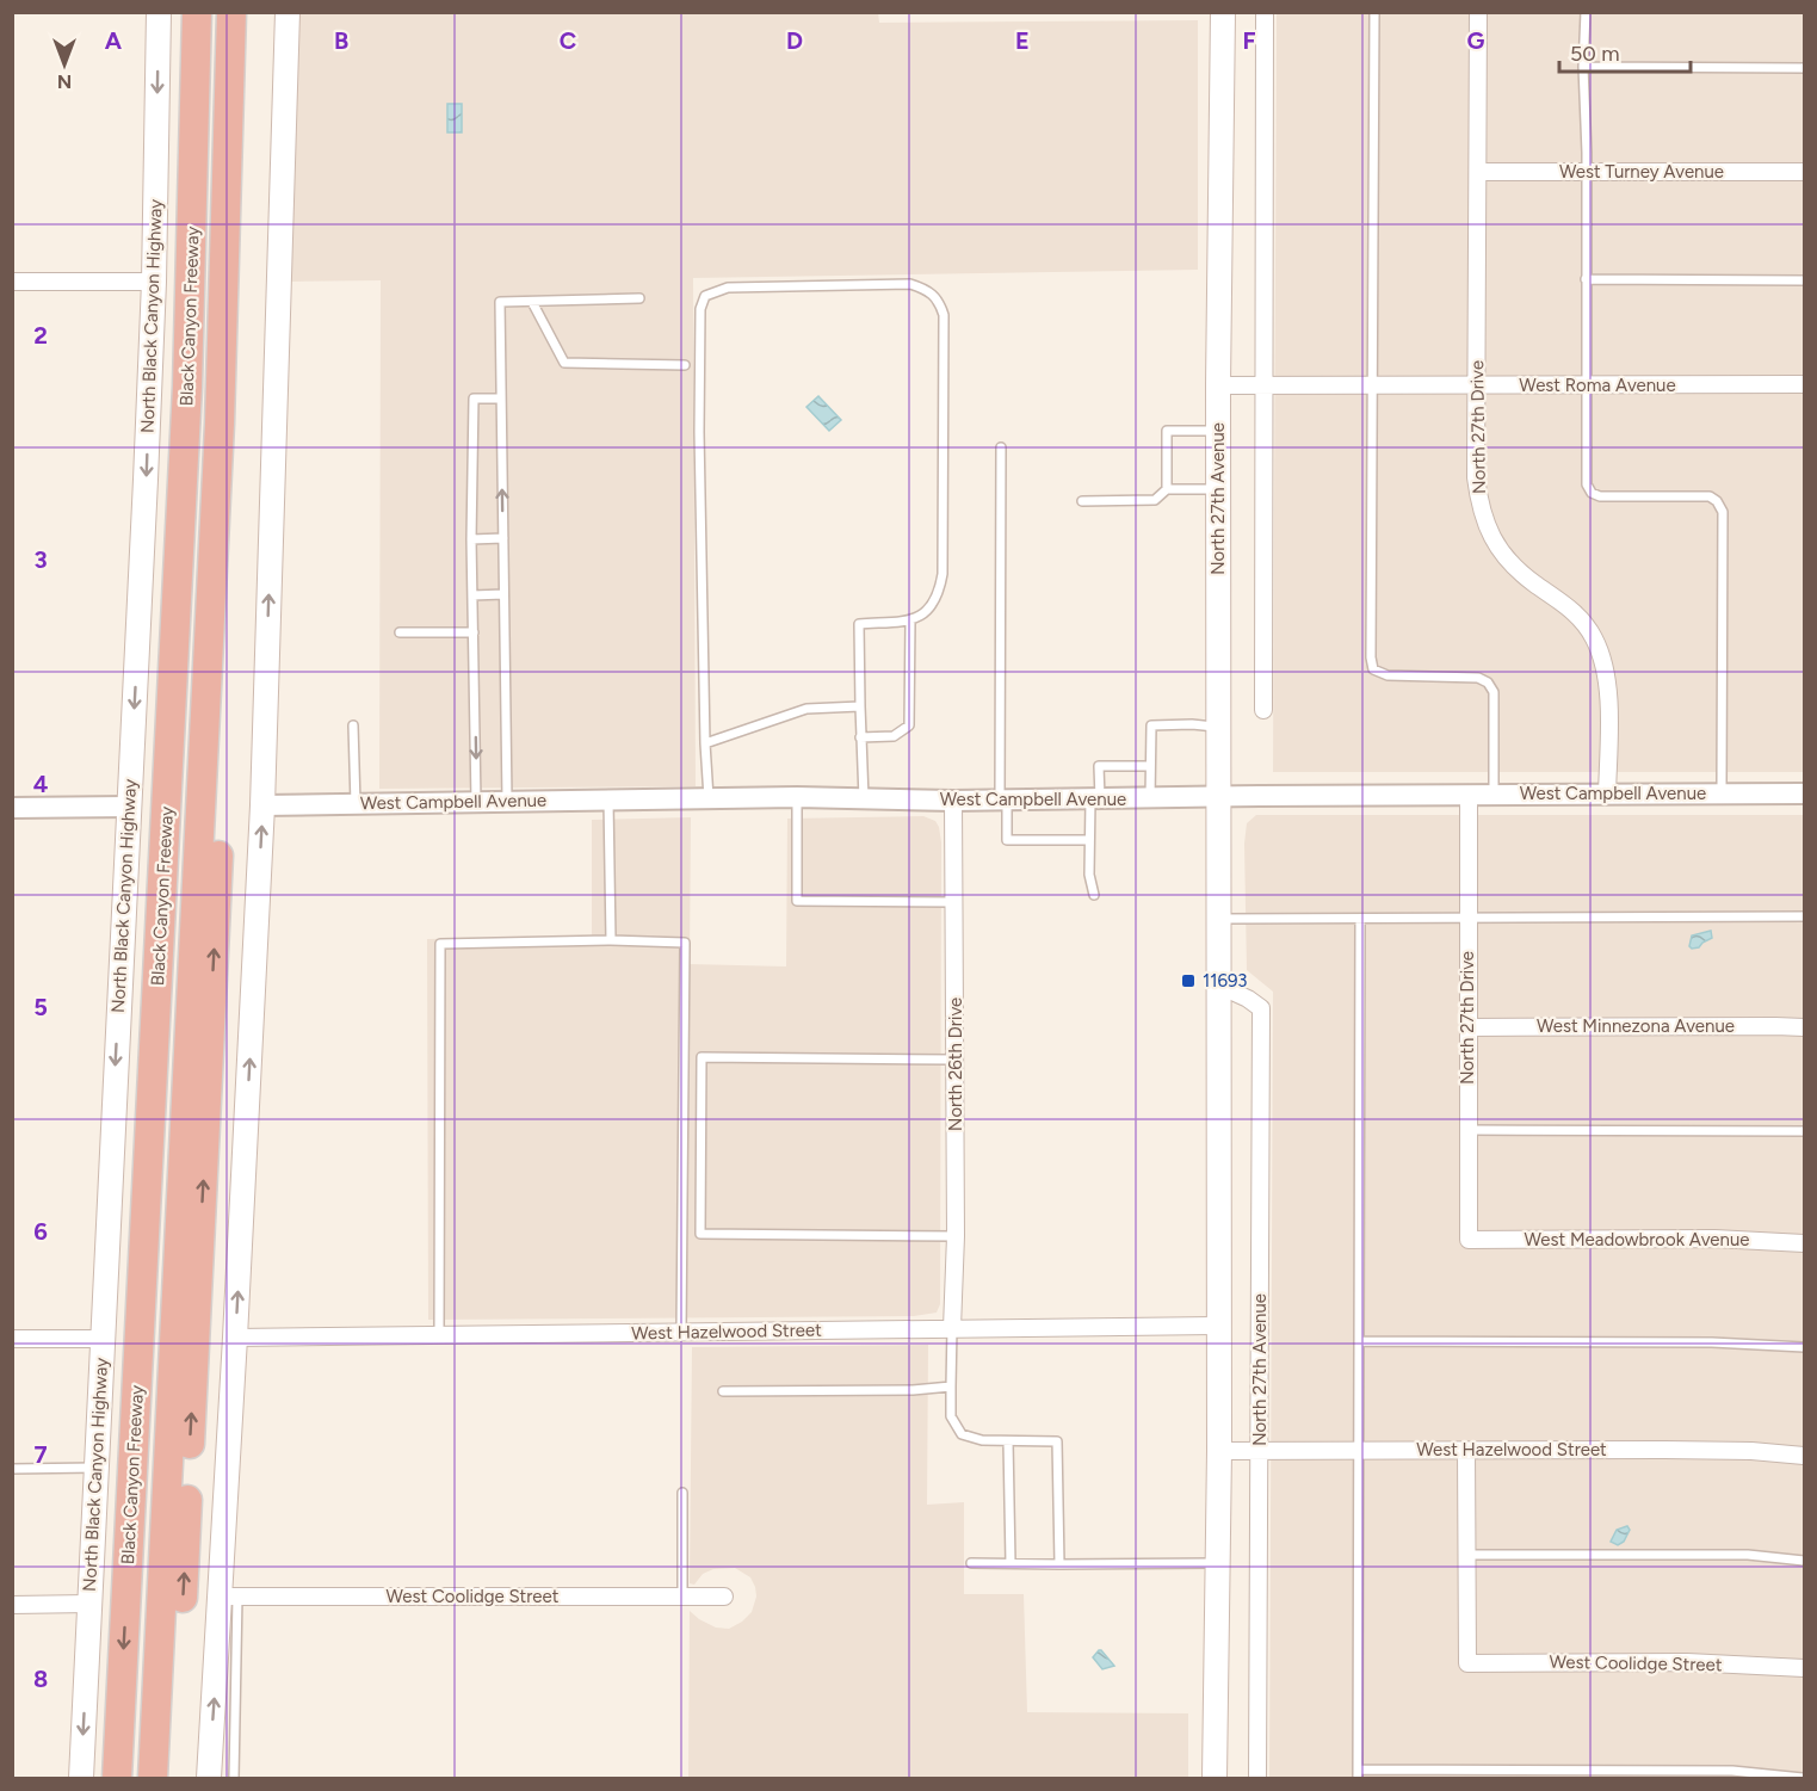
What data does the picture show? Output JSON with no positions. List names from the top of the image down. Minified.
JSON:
{"streets":{"highway":["Black Canyon Freeway"],"main road":["North Black Canyon Highway","North 27th Avenue"],"street":["West Turney Avenue","West Roma Avenue","North 27th Drive","West Campbell Avenue","West Minnezona Avenue","North 26th Drive","West Meadowbrook Avenue","West Hazelwood Street","West Coolidge Street"]},"crossings":[["West Turney Avenue","North 27th Drive"],["West Roma Avenue","North 27th Drive"],["West Roma Avenue","North 27th Avenue"],["North 27th Drive","West Campbell Avenue"],["North 27th Drive","West Minnezona Avenue"],["North 27th Drive","West Meadowbrook Avenue"],["North 27th Avenue","West Campbell Avenue"],["North 27th Avenue","West Hazelwood Street"],["West Campbell Avenue","North 26th Drive"],["North 26th Drive","West Hazelwood Street"]],"places":{"transit":["11693"]},"scale_bar":"50 m","north":"bottom","grid":{"columns":["A","B","C","D","E","F","G"],"rows":["2","3","4","5","6","7","8"]}}
